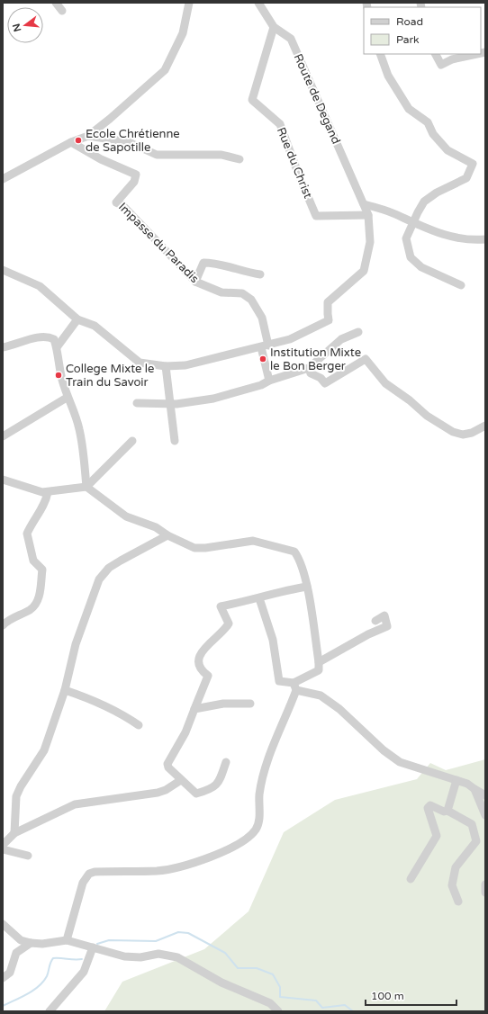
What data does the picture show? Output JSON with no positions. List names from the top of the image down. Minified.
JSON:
{"streets":{"street":["Route de Degand","Rue du Christ","Impasse du Paradis"]},"crossings":[["Route de Degand","Rue du Christ"],["Route de Degand","Impasse du Paradis"]],"places":["Ecole Chrétienne de Sapotille","Institution Mixte le Bon Berger","College Mixte le Train du Savoir"],"legend":["Road","Park"],"scale_bar":"100 m","north":"left"}
